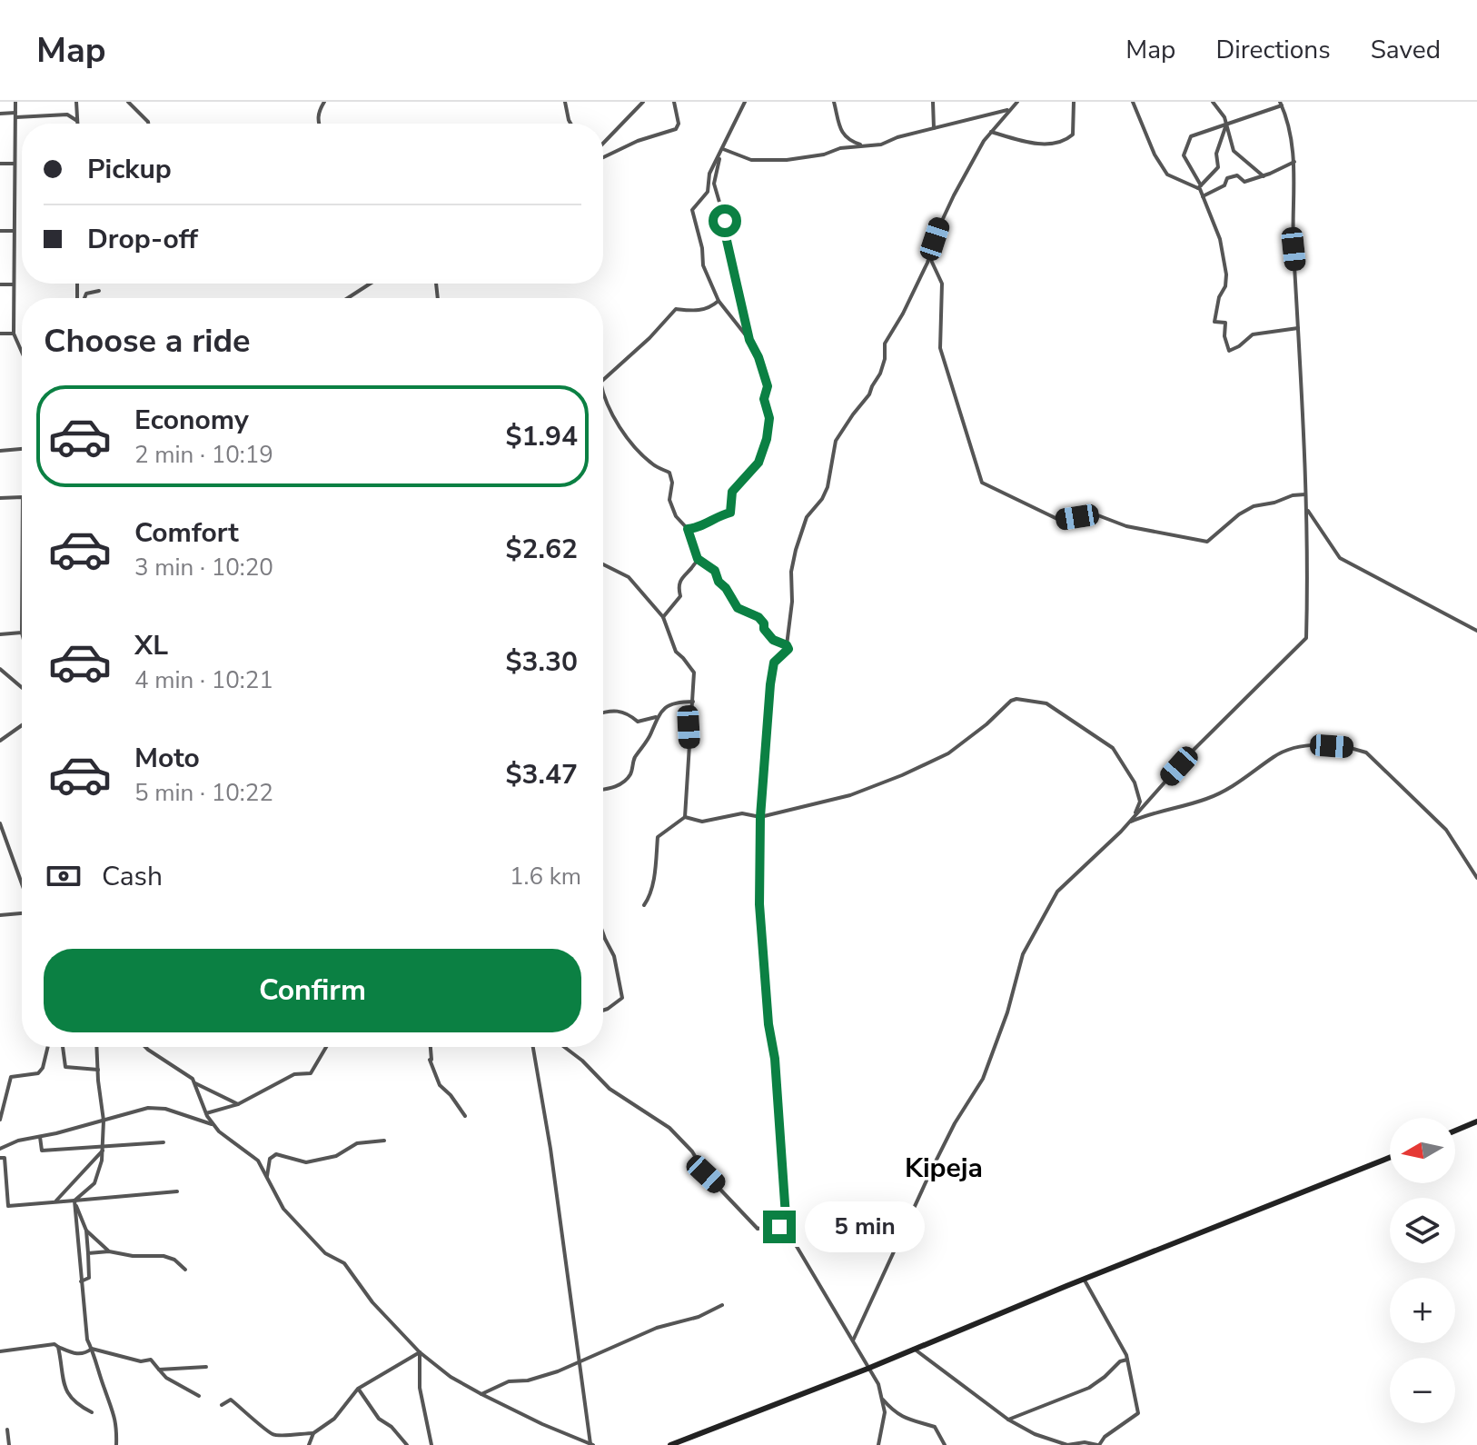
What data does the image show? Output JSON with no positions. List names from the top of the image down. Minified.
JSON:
{"districts":["Kipeja"],"north":"left","page":{"header":"Map","nav":["Map","Directions","Saved"],"banner":["Pickup","Drop-off"],"heading":"Choose a ride","list":[{"name":"Economy","note":"2 min · 10:19","value":"$1.94"},{"name":"Comfort","note":"3 min · 10:20","value":"$2.62"},{"name":"XL","note":"4 min · 10:21","value":"$3.30"},{"name":"Moto","note":"5 min · 10:22","value":"$3.47"}],"pay":["Cash","1.6 km"],"buttons":"Confirm","map_buttons":["+","−"],"bubble":"5 min"}}
